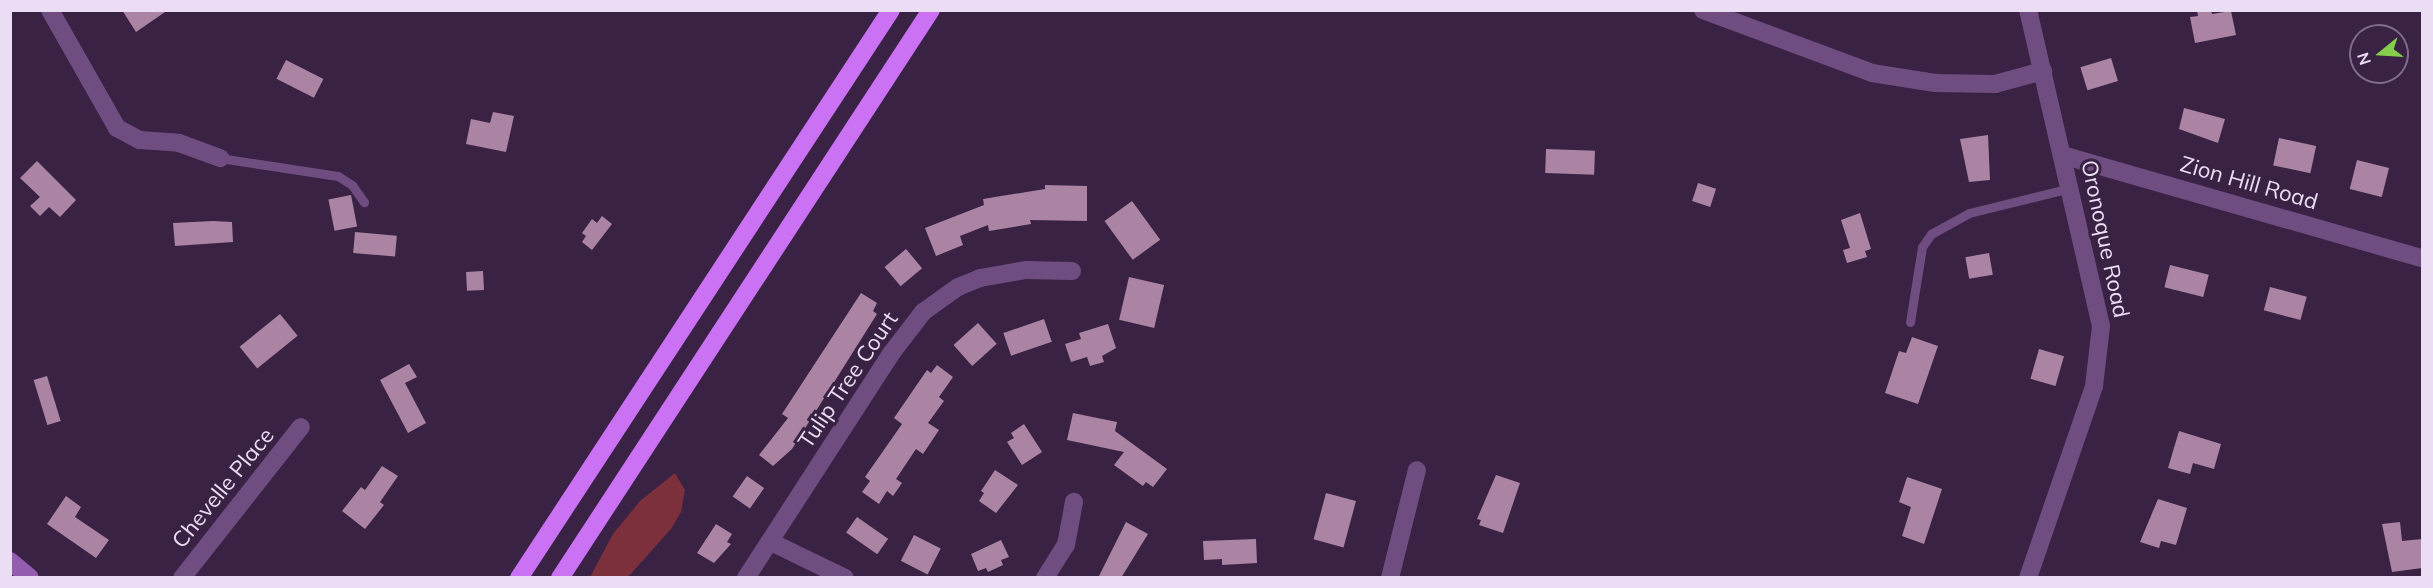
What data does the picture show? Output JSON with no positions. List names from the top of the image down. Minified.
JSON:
{"streets":{"street":["Zion Hill Road","Oronoque Road","Tulip Tree Court","Chevelle Place"]},"crossings":[["Zion Hill Road","Oronoque Road"]],"north":"left"}
